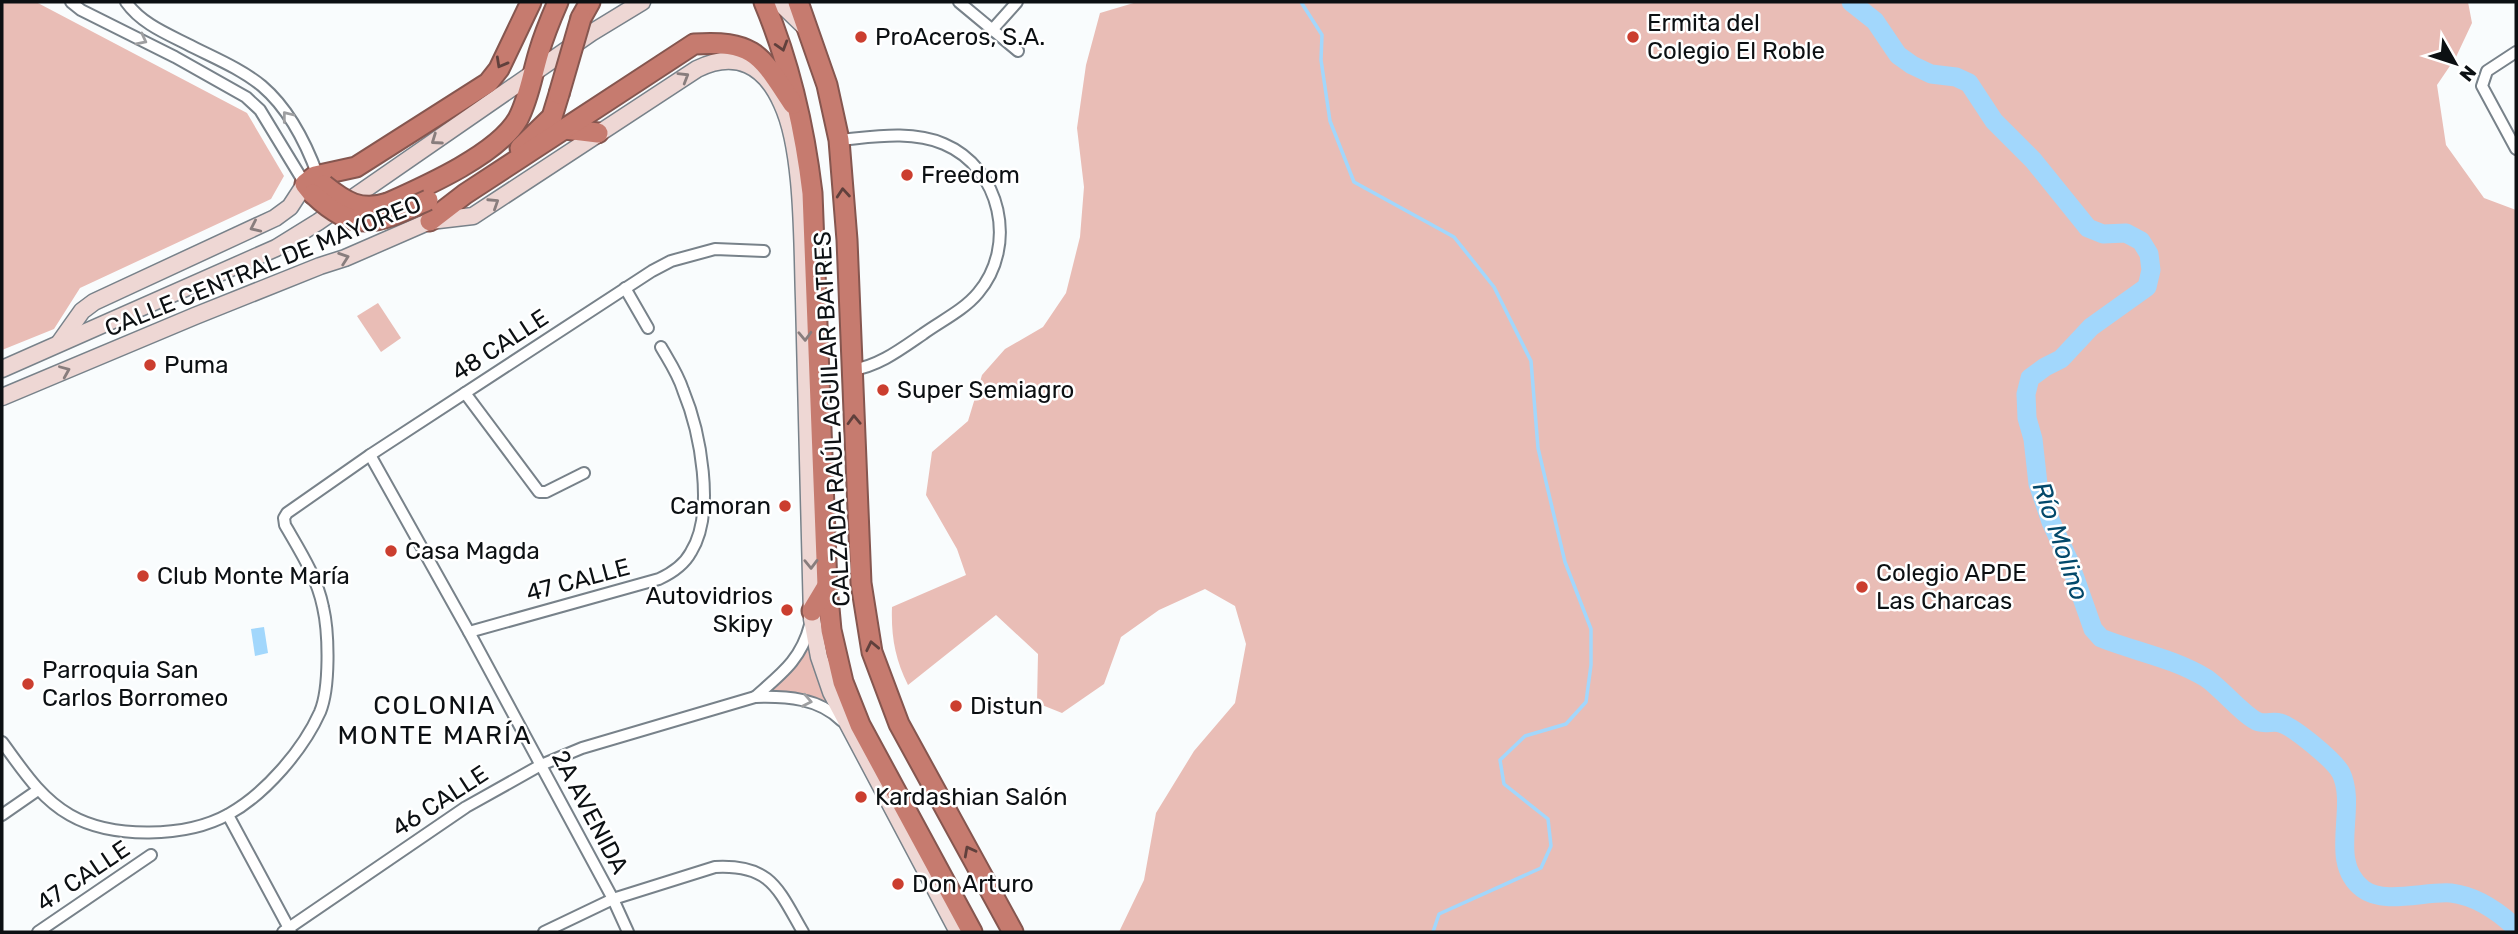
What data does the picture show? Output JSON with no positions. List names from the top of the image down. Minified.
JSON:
{"streets":{"highway":["CALZADA RAÚL AGUILAR BATRES"],"main road":["CALLE CENTRAL DE MAYOREO"],"street":["48 CALLE","47 CALLE","46 CALLE","2A AVENIDA"]},"crossings":[["CALLE CENTRAL DE MAYOREO","CALZADA RAÚL AGUILAR BATRES"],["48 CALLE","2A AVENIDA"],["47 CALLE","2A AVENIDA"],["46 CALLE","2A AVENIDA"]],"districts":["COLONIA MONTE MARÍA"],"water":["Río Molino"],"places":["ProAceros, S.A.","Ermita del Colegio El Roble","Freedom","Puma","Super Semiagro","Camoran","Casa Magda","Club Monte María","Colegio APDE Las Charcas","Autovidrios Skipy","Parroquia San Carlos Borromeo","Distun","Kardashian Salón","Don Arturo"],"north":"bottom right"}
